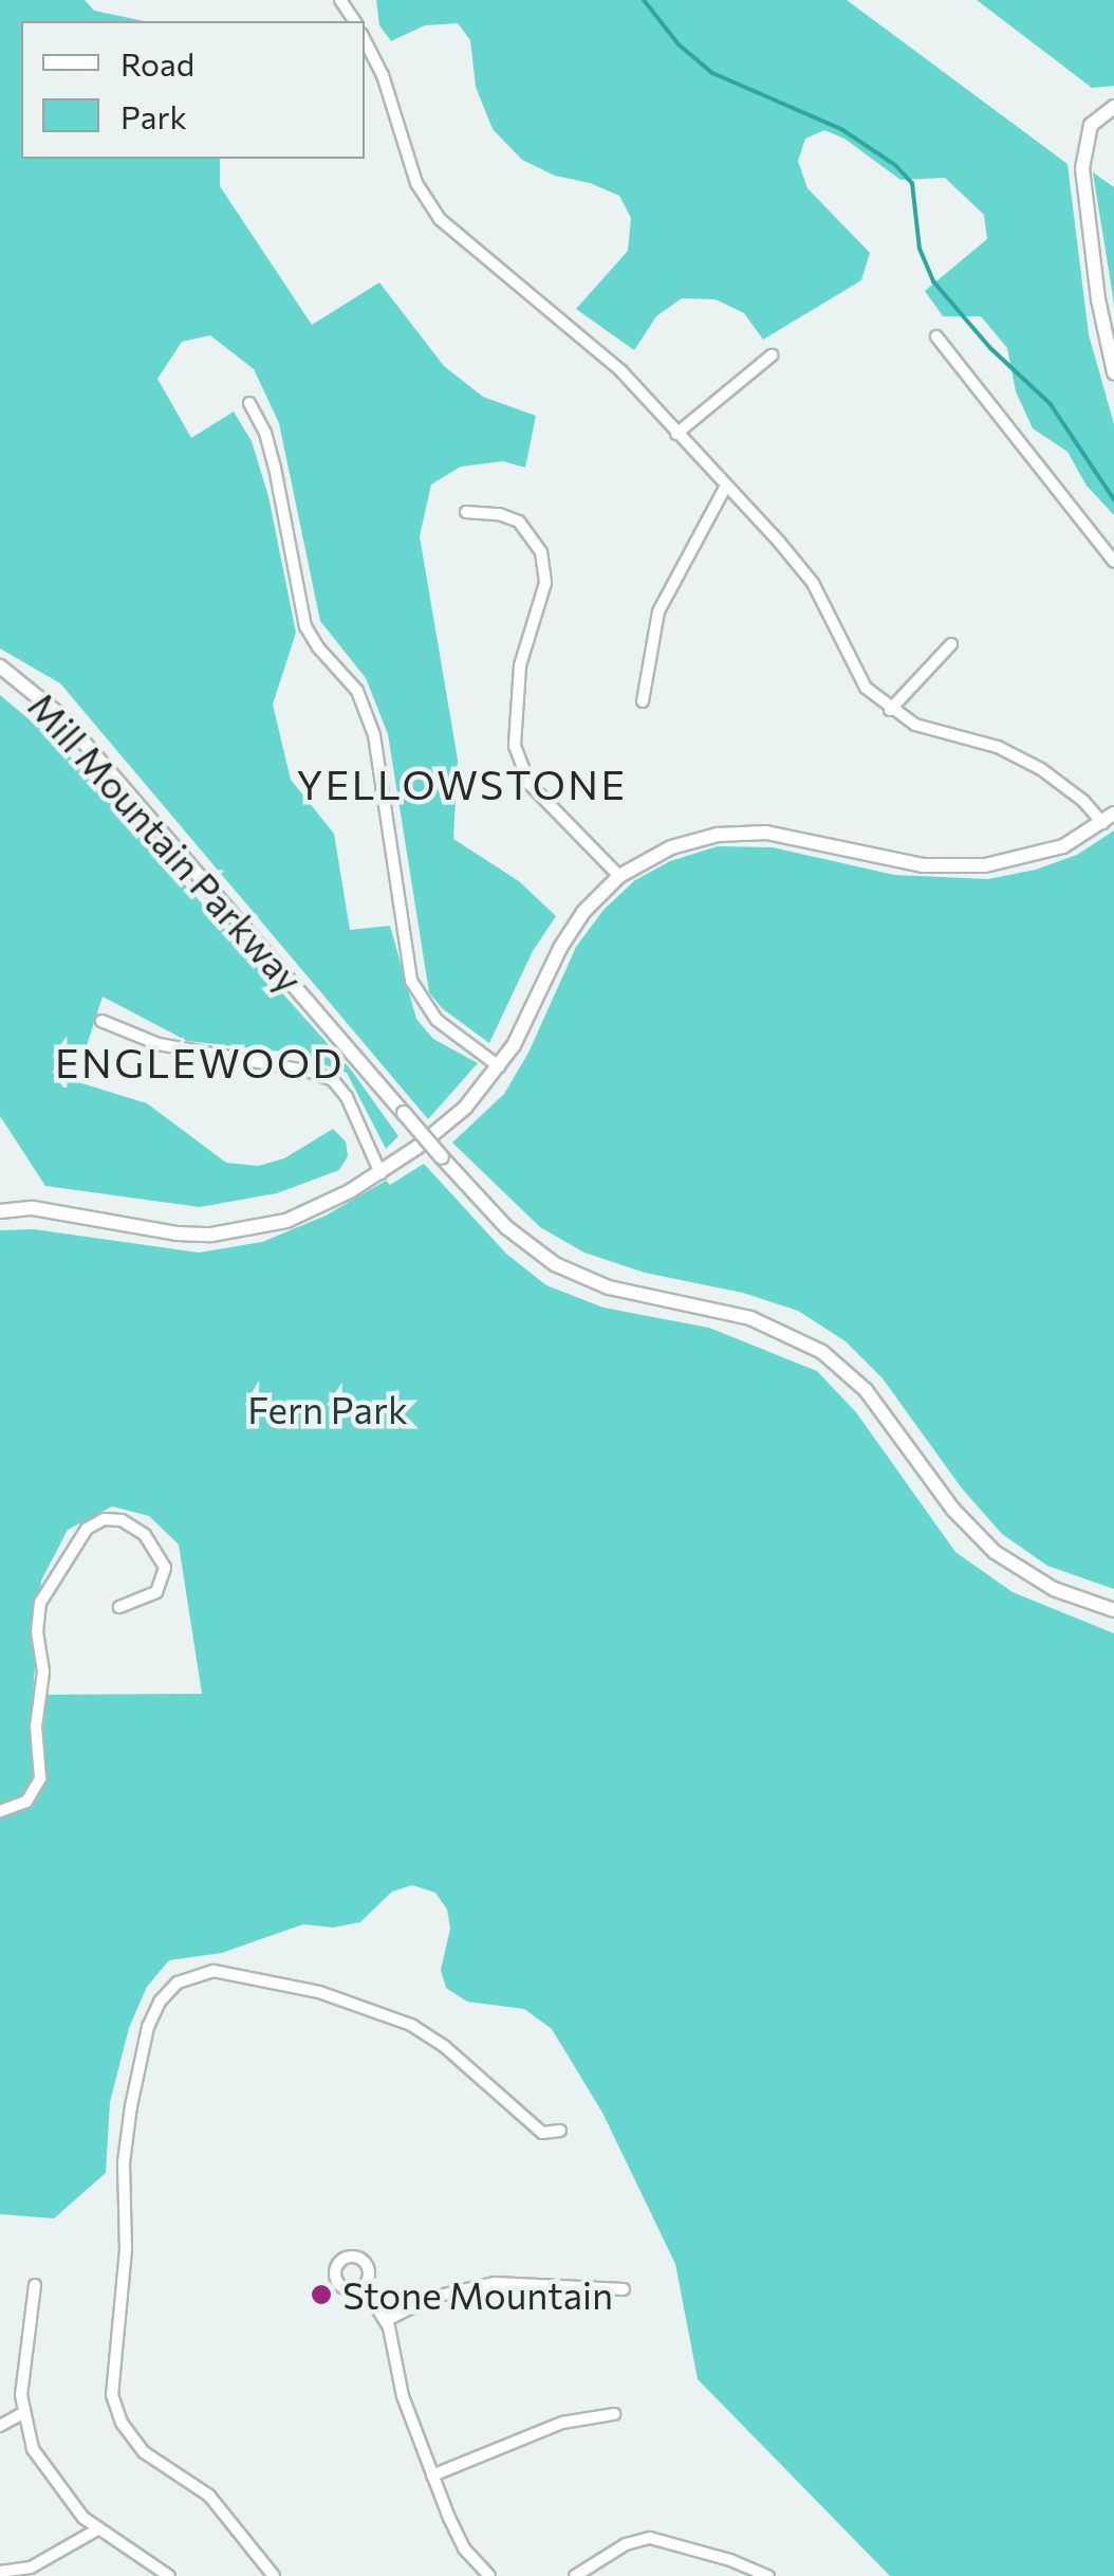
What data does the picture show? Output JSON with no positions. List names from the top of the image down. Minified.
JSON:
{"streets":{"street":["Mill Mountain Parkway"]},"districts":["YELLOWSTONE","ENGLEWOOD"],"parks":["Fern Park"],"places":["Stone Mountain"],"legend":["Road","Park"]}
